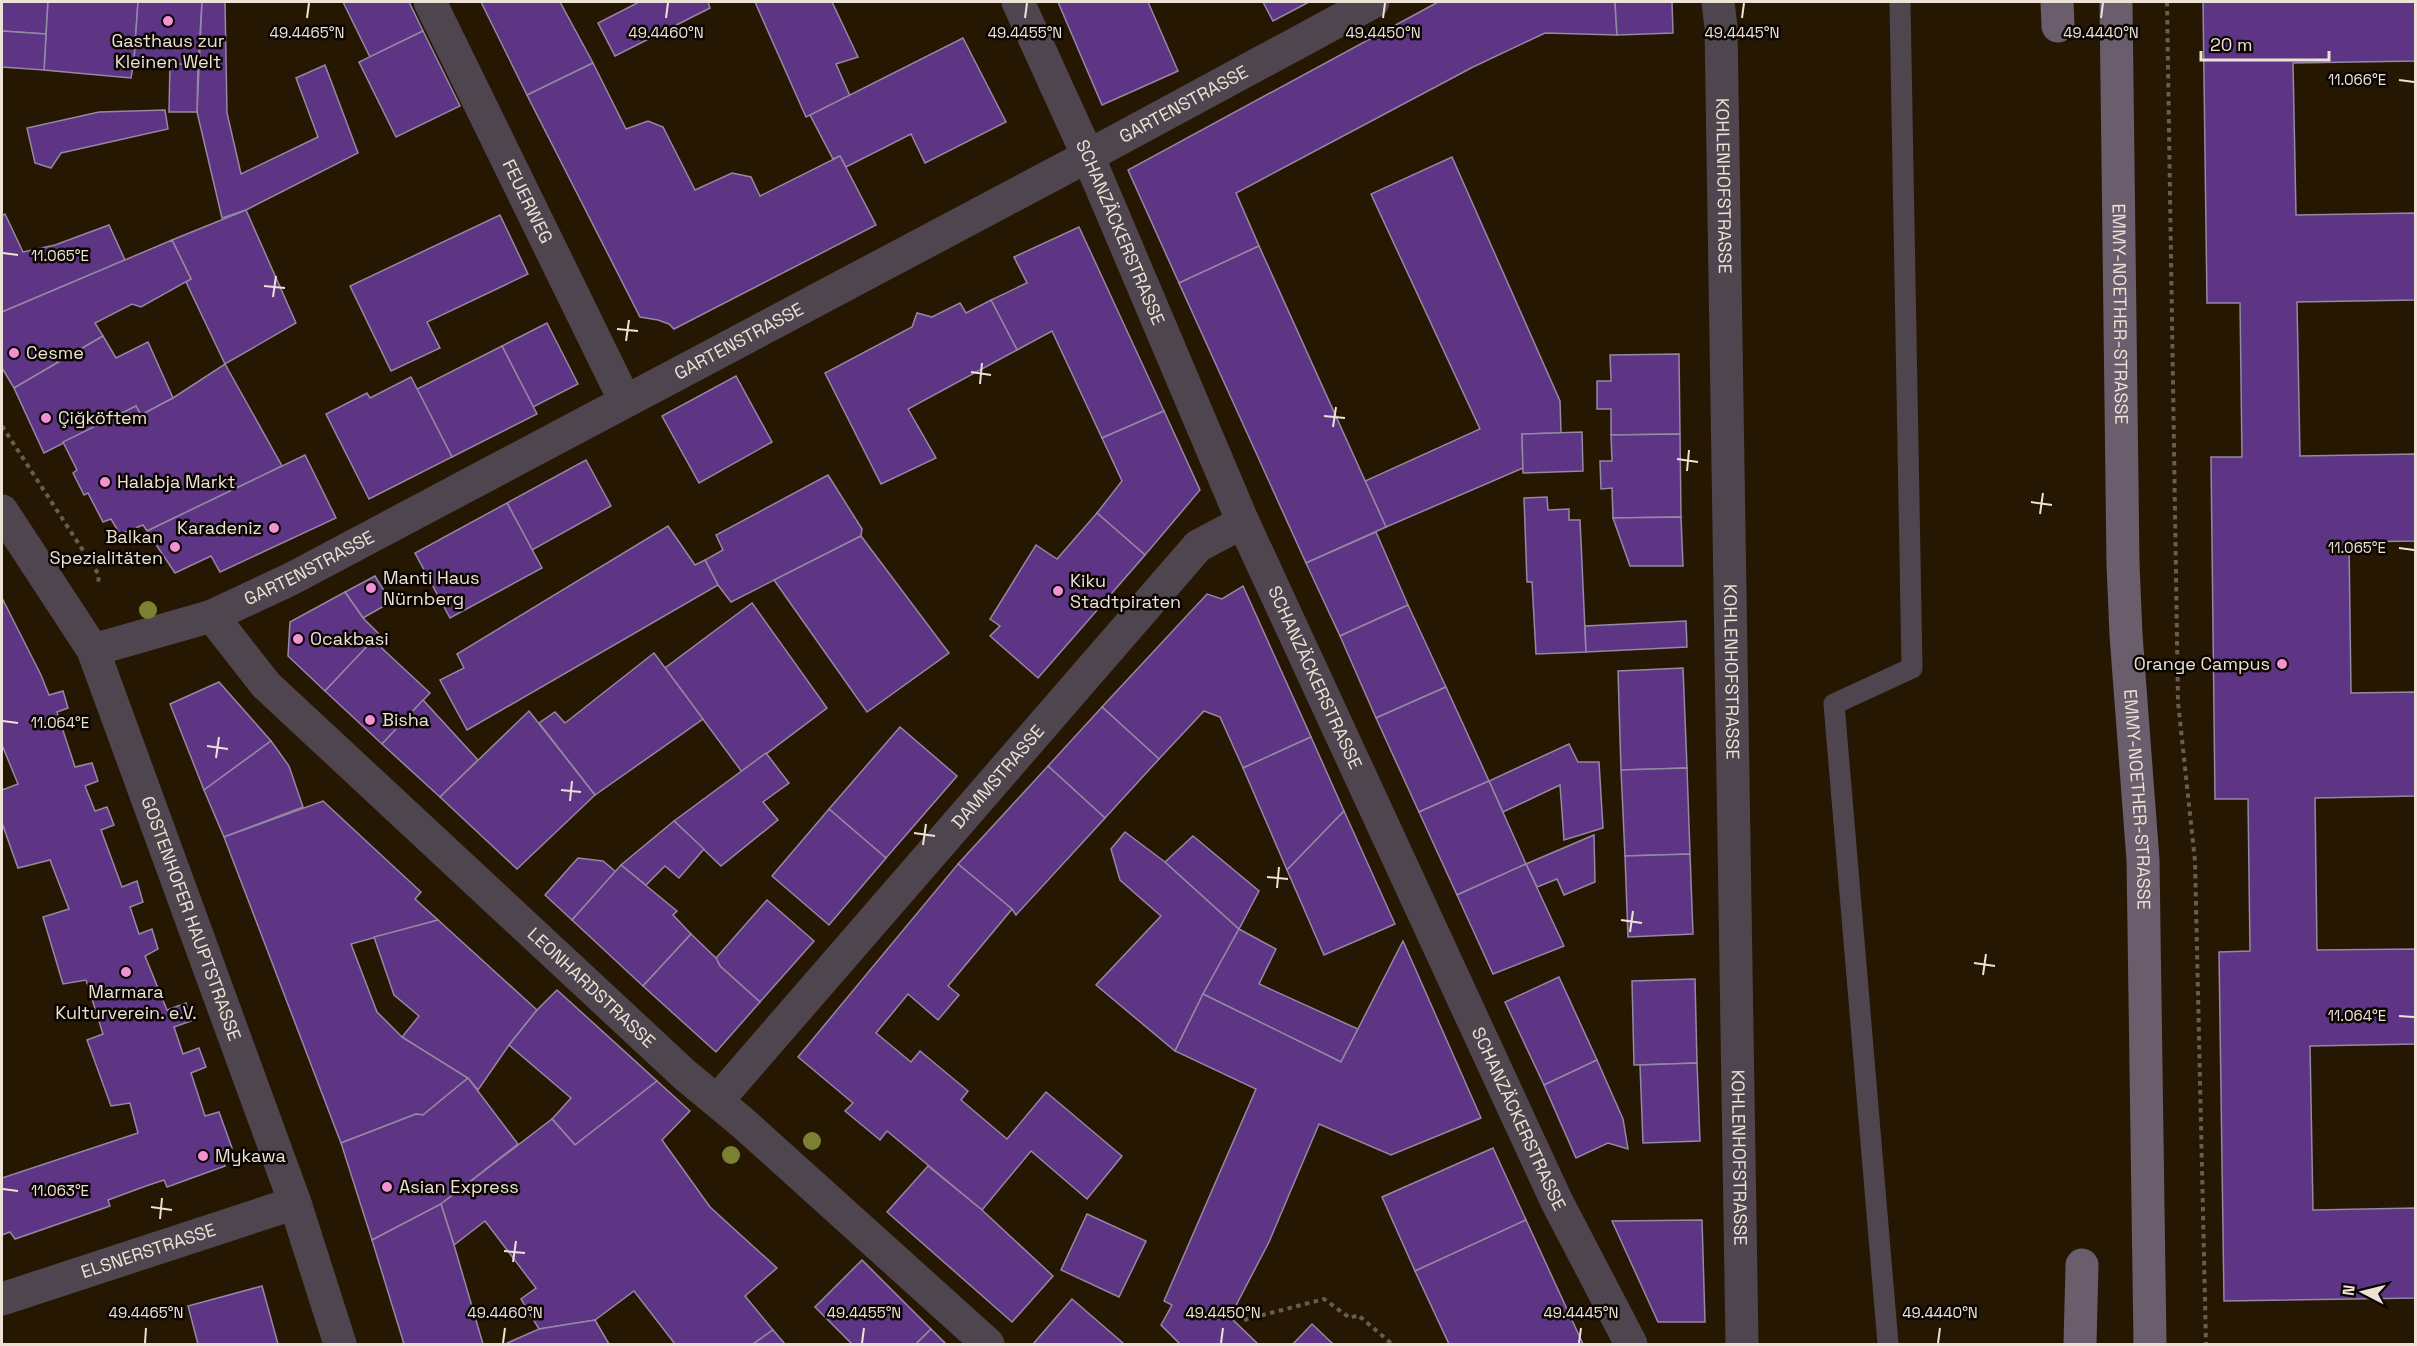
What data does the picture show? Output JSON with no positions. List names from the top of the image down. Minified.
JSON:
{"streets":{"main road":["EMMY-NOETHER-STRASSE"],"street":["GARTENSTRASSE","KOHLENHOFSTRASSE","FEUERWEG","SCHANZÄCKERSTRASSE","DAMMSTRASSE","GOSTENHOFER HAUPTSTRASSE","LEONHARDSTRASSE","ELSNERSTRASSE"]},"crossings":[["GARTENSTRASSE","FEUERWEG"],["GARTENSTRASSE","SCHANZÄCKERSTRASSE"],["GARTENSTRASSE","GOSTENHOFER HAUPTSTRASSE"],["GARTENSTRASSE","LEONHARDSTRASSE"],["SCHANZÄCKERSTRASSE","DAMMSTRASSE"],["DAMMSTRASSE","LEONHARDSTRASSE"],["GOSTENHOFER HAUPTSTRASSE","ELSNERSTRASSE"]],"places":["Gasthaus zur Kleinen Welt","Cesme","Çiğköftem","Halabja Markt","Karadeniz","Balkan Spezialitäten","Manti Haus Nürnberg","Kiku Stadtpiraten","Ocakbasi","Orange Campus","Bisha","Marmara Kulturverein. e.V.","Mykawa","Asian Express"],"scale_bar":"20 m","north":"left","coordinates":["49.4465°N","49.4460°N","49.4455°N","49.4450°N","49.4445°N","49.4440°N","11.066°E","11.065°E","11.064°E","11.063°E"]}
